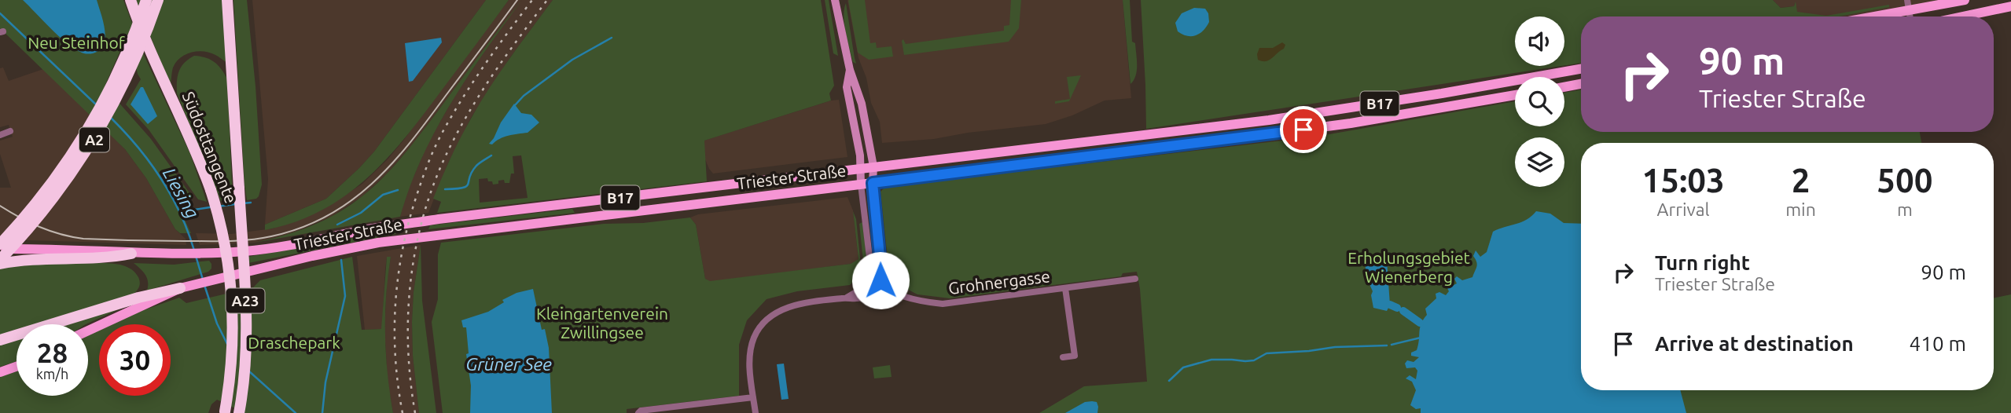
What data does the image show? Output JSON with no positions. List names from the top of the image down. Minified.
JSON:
{"streets":{"highway":["A2","Südosttangente","A23"],"main road":["B17","Triester Straße"],"street":["Grohnergasse"]},"crossings":[["B17","Triester Straße"]],"water":["Liesing","Grüner See"],"parks":["Neu Steinhof","Erholungsgebiet Wienerberg","Kleingartenverein Zwillingsee","Draschepark"],"page":{"turn":["90 m","Triester Straße"],"eta":["15:03","Arrival","2","min","500","m"],"list":[{"name":"Turn right","note":"Triester Straße","value":"90 m"},{"name":"Arrive at destination","value":"410 m"}],"speed":"28 km/h","limit":"30"}}
